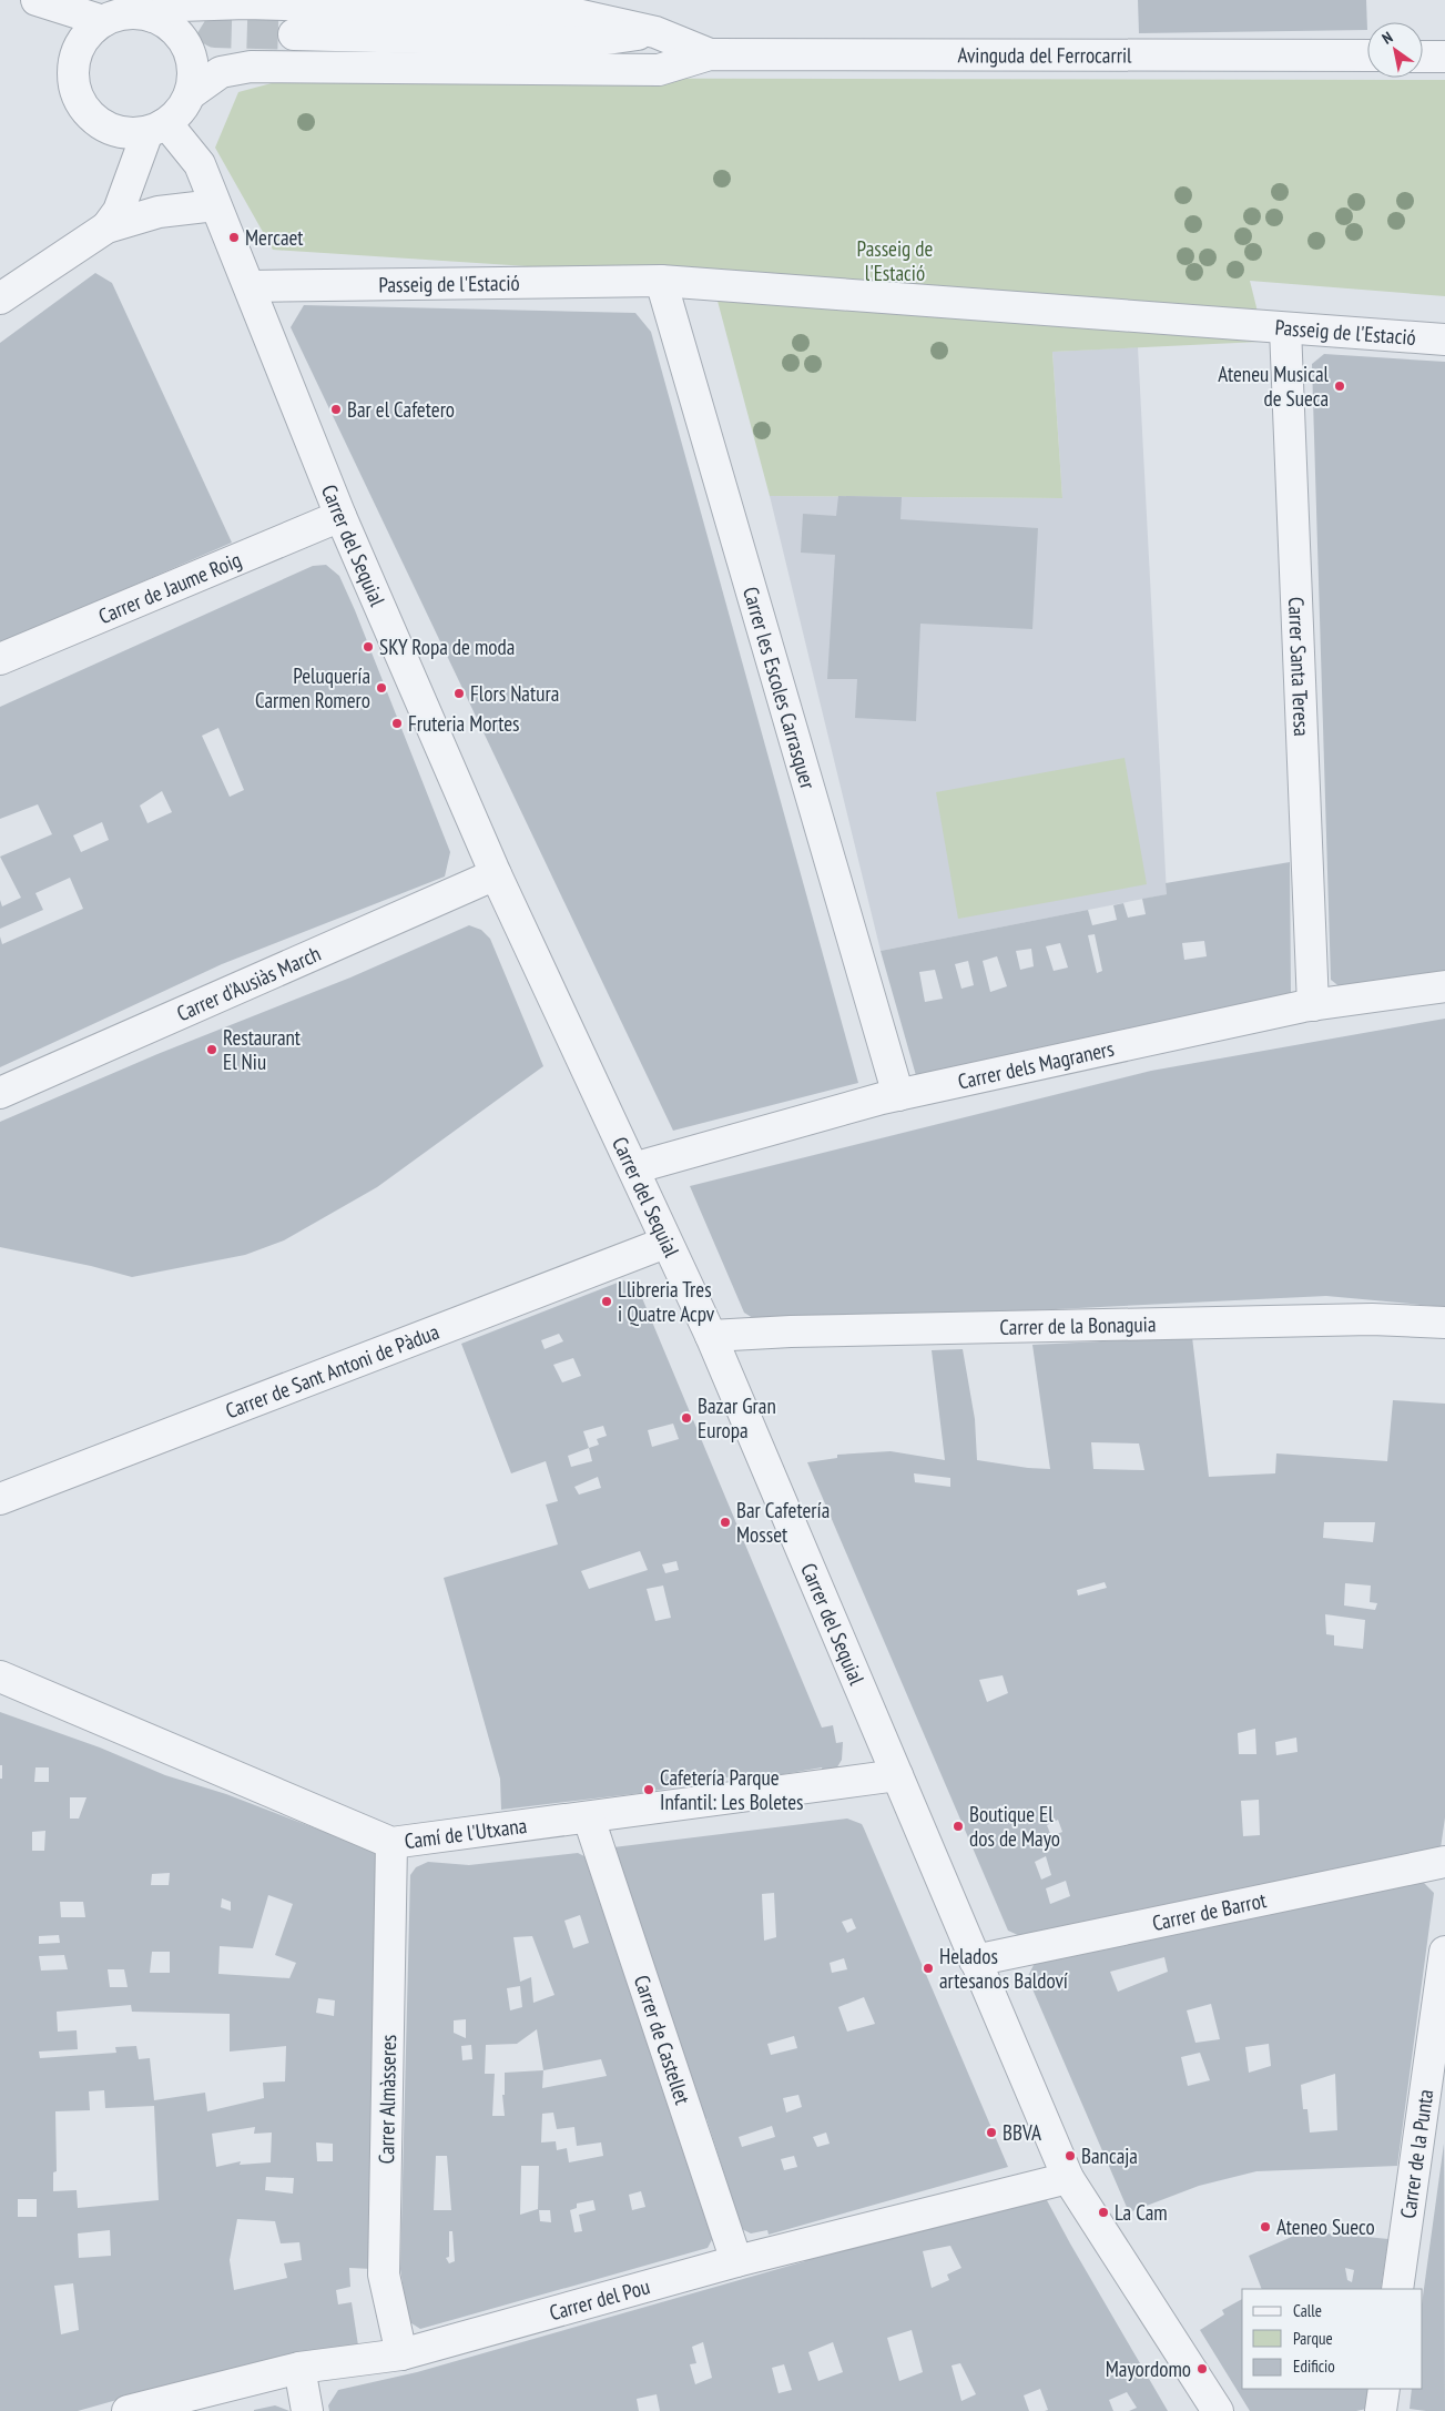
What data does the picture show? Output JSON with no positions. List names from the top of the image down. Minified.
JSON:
{"streets":{"street":["Avinguda del Ferrocarril","Passeig de l'Estació","Carrer del Sequial","Carrer de Jaume Roig","Carrer Santa Teresa","Carrer les Escoles Carrasquer","Carrer d'Ausiàs March","Carrer dels Magraners","Carrer de la Bonaguia","Carrer de Sant Antoni de Pàdua","Camí de l'Utxana","Carrer de Barrot","Carrer de Castellet","Carrer Almàsseres","Carrer de la Punta","Carrer del Pou"]},"crossings":[["Passeig de l'Estació","Carrer del Sequial"],["Passeig de l'Estació","Carrer Santa Teresa"],["Passeig de l'Estació","Carrer les Escoles Carrasquer"],["Carrer del Sequial","Carrer de Jaume Roig"],["Carrer del Sequial","Carrer d'Ausiàs March"],["Carrer del Sequial","Carrer dels Magraners"],["Carrer del Sequial","Carrer de la Bonaguia"],["Carrer del Sequial","Carrer de Sant Antoni de Pàdua"],["Carrer del Sequial","Camí de l'Utxana"],["Carrer del Sequial","Carrer de Barrot"],["Carrer del Sequial","Carrer del Pou"],["Carrer Santa Teresa","Carrer dels Magraners"],["Carrer les Escoles Carrasquer","Carrer dels Magraners"],["Camí de l'Utxana","Carrer de Castellet"],["Camí de l'Utxana","Carrer Almàsseres"],["Carrer de Castellet","Carrer del Pou"],["Carrer Almàsseres","Carrer del Pou"]],"parks":["Passeig de l'Estació"],"places":["Mercaet","Ateneu Musical de Sueca","Bar el Cafetero","SKY Ropa de moda","Peluquería Carmen Romero","Flors Natura","Fruteria Mortes","Restaurant El Niu","Llibreria Tres i Quatre Acpv","Bazar Gran Europa","Bar Cafetería Mosset","Cafetería Parque Infantil: Les Boletes","Boutique El dos de Mayo","Helados artesanos Baldoví","BBVA","Bancaja","La Cam","Ateneo Sueco","Mayordomo"],"legend":["Calle","Parque","Edificio"],"north":"top left"}
